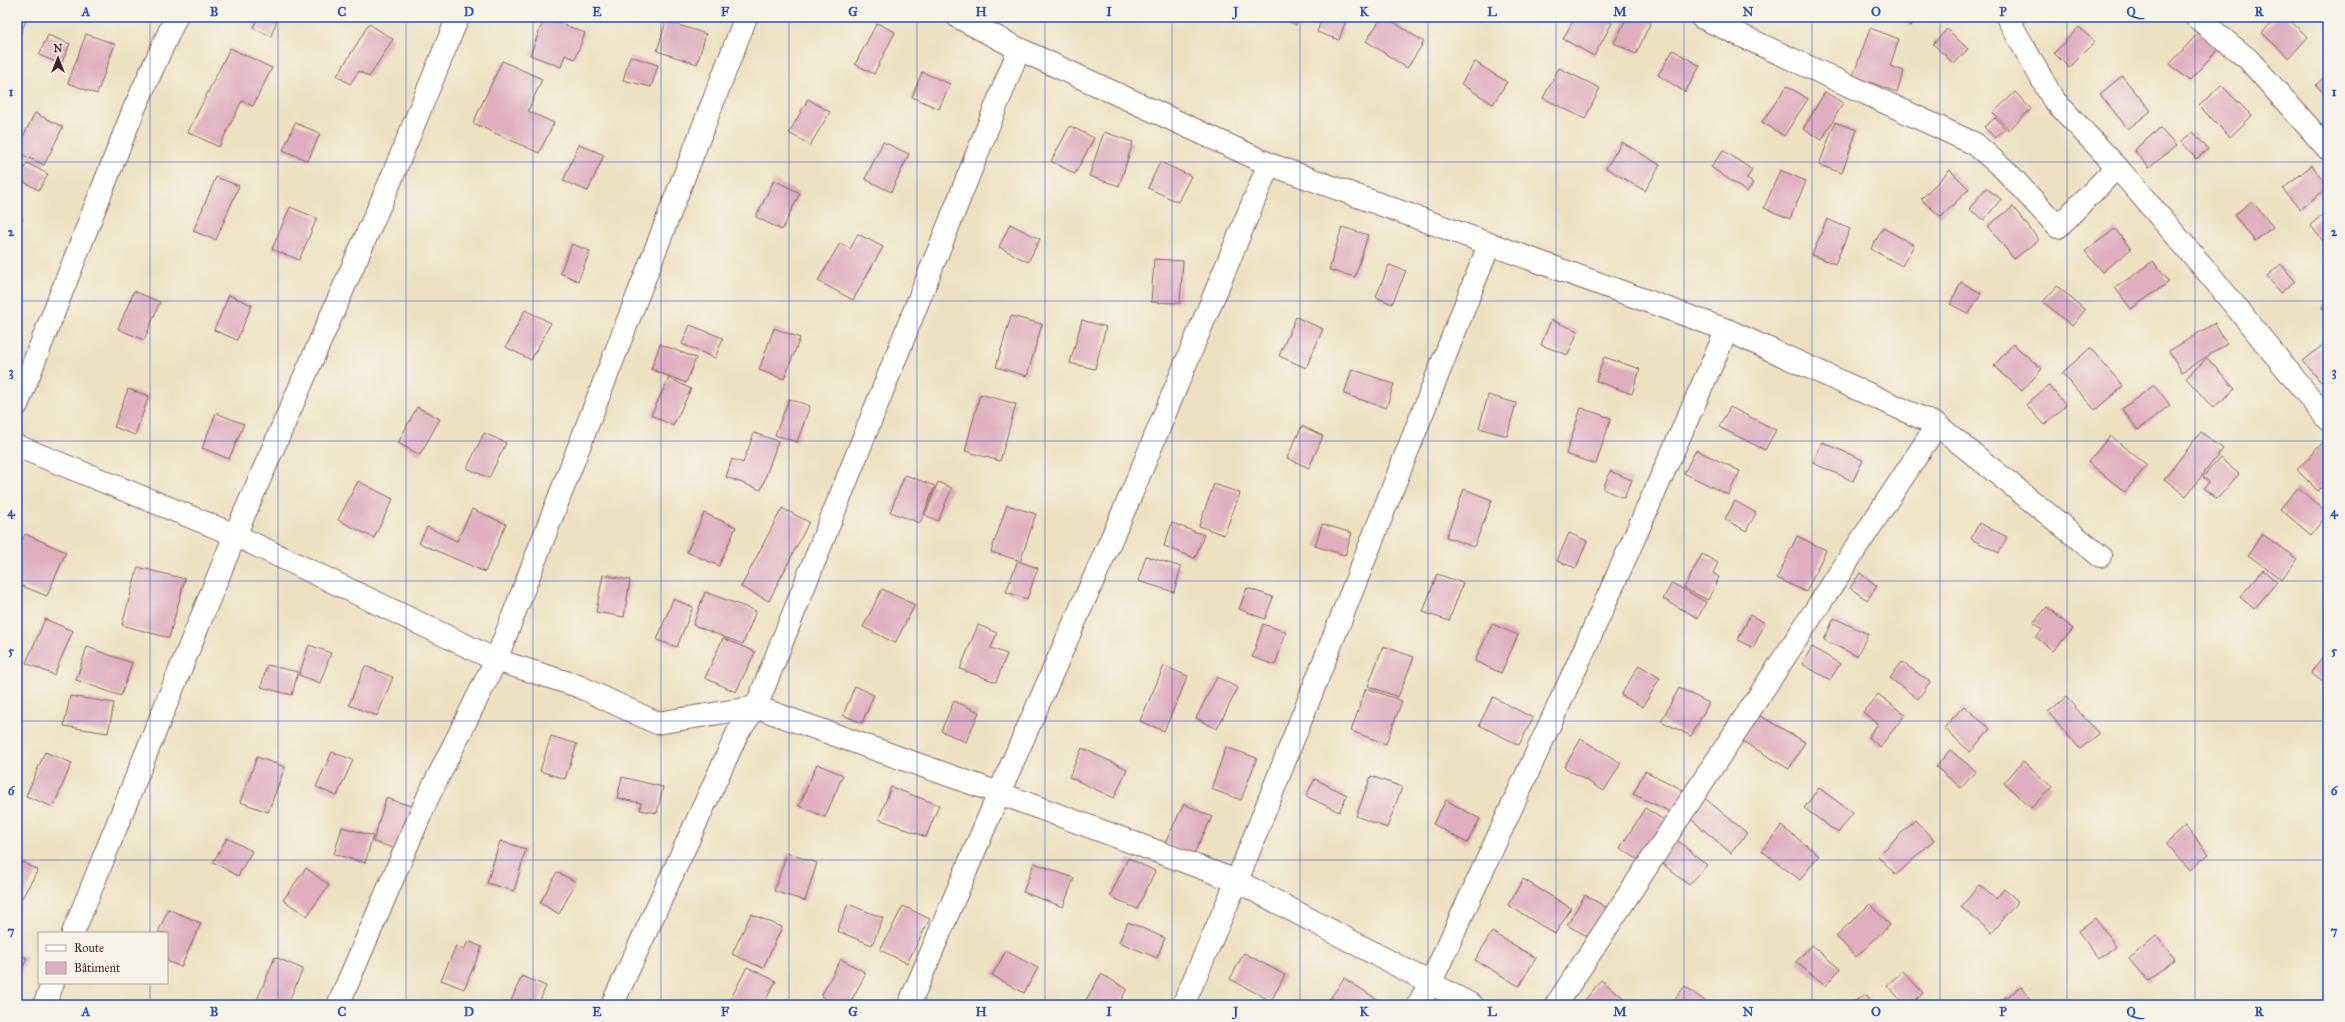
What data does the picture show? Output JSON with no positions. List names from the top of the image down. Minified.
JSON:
{"legend":["Route","Bâtiment"],"north":"top","grid":{"columns":["A","B","C","D","E","F","G","H","I","J","K","L","M","N","O","P","Q","R"],"rows":["1","2","3","4","5","6","7"]}}
